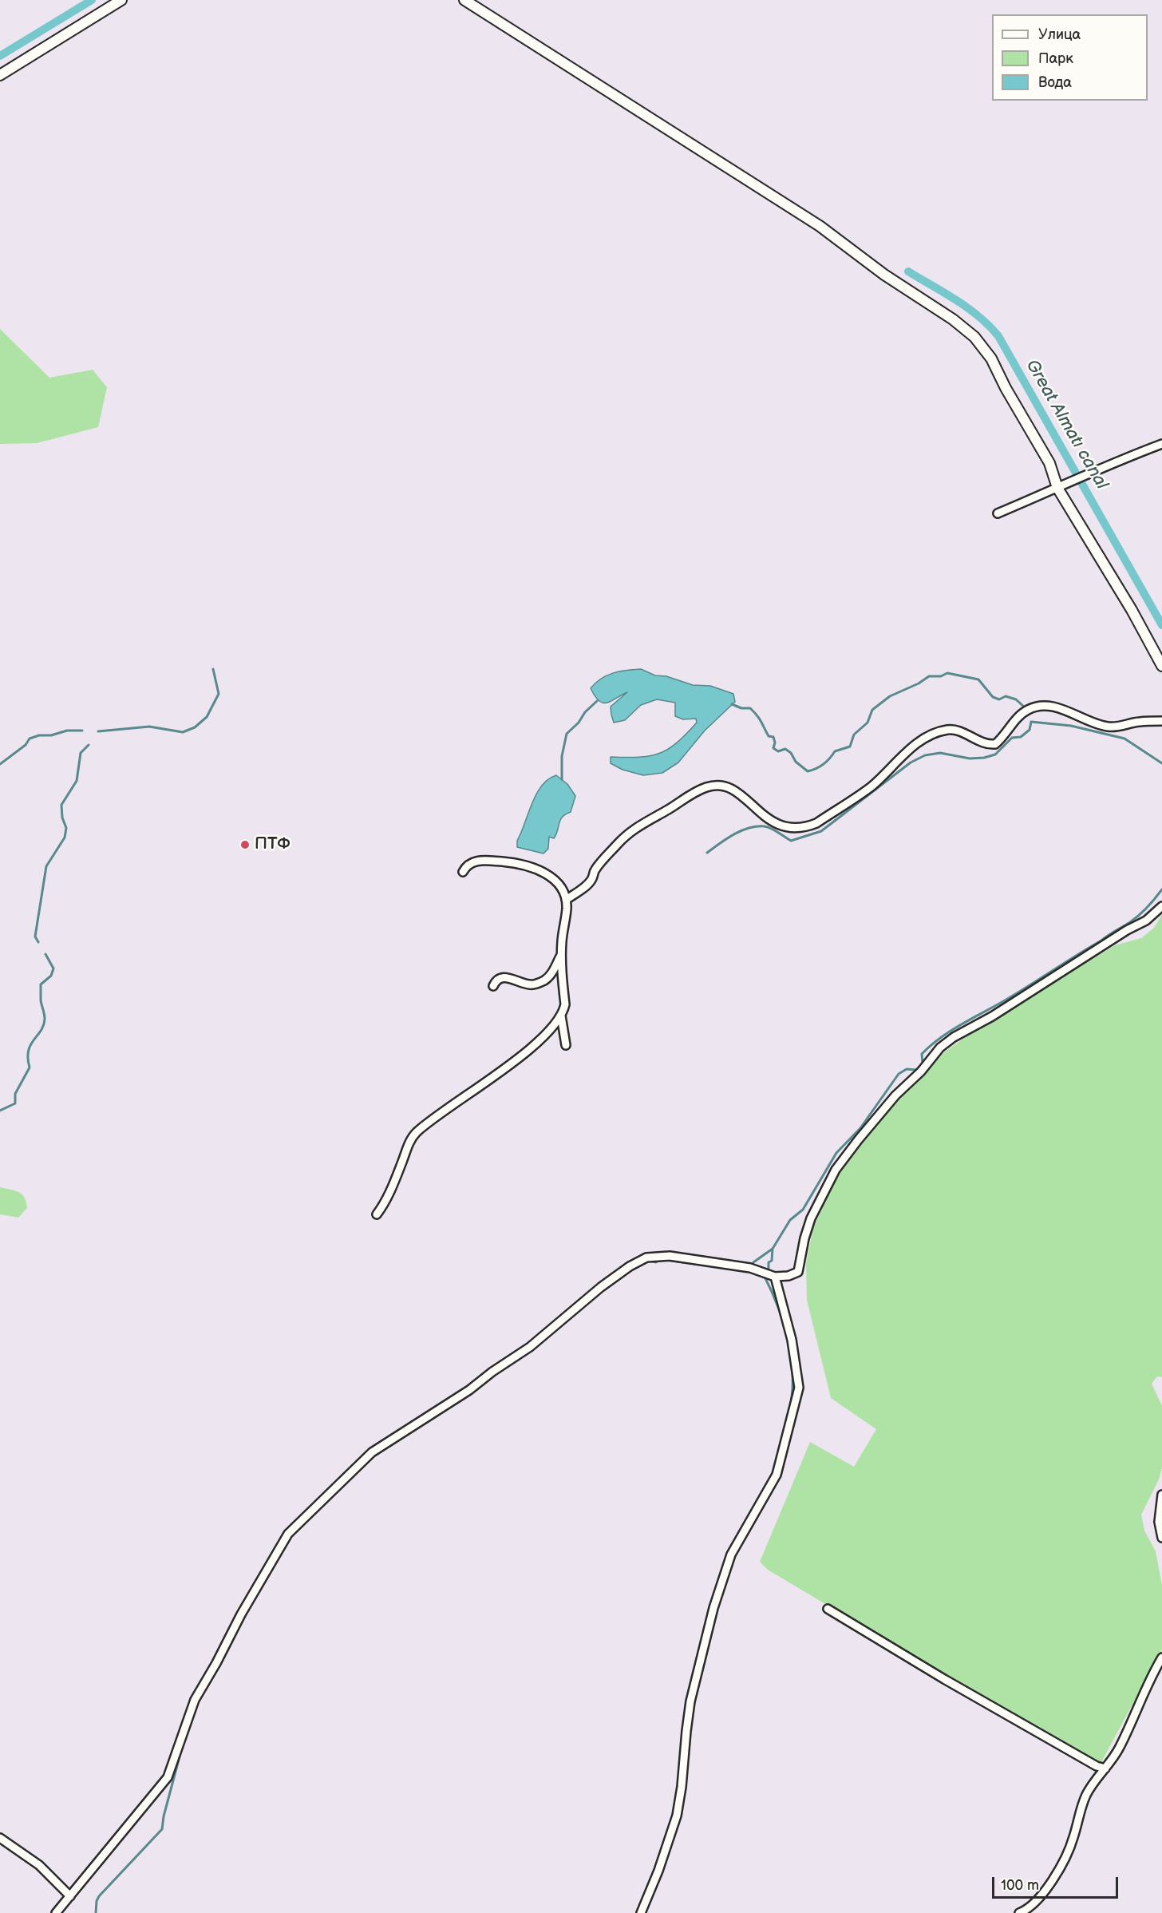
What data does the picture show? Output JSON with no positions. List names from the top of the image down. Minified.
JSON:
{"water":["Great Almatı canal"],"places":["ПТФ"],"legend":["Улица","Парк","Вода"],"scale_bar":"100 m"}
